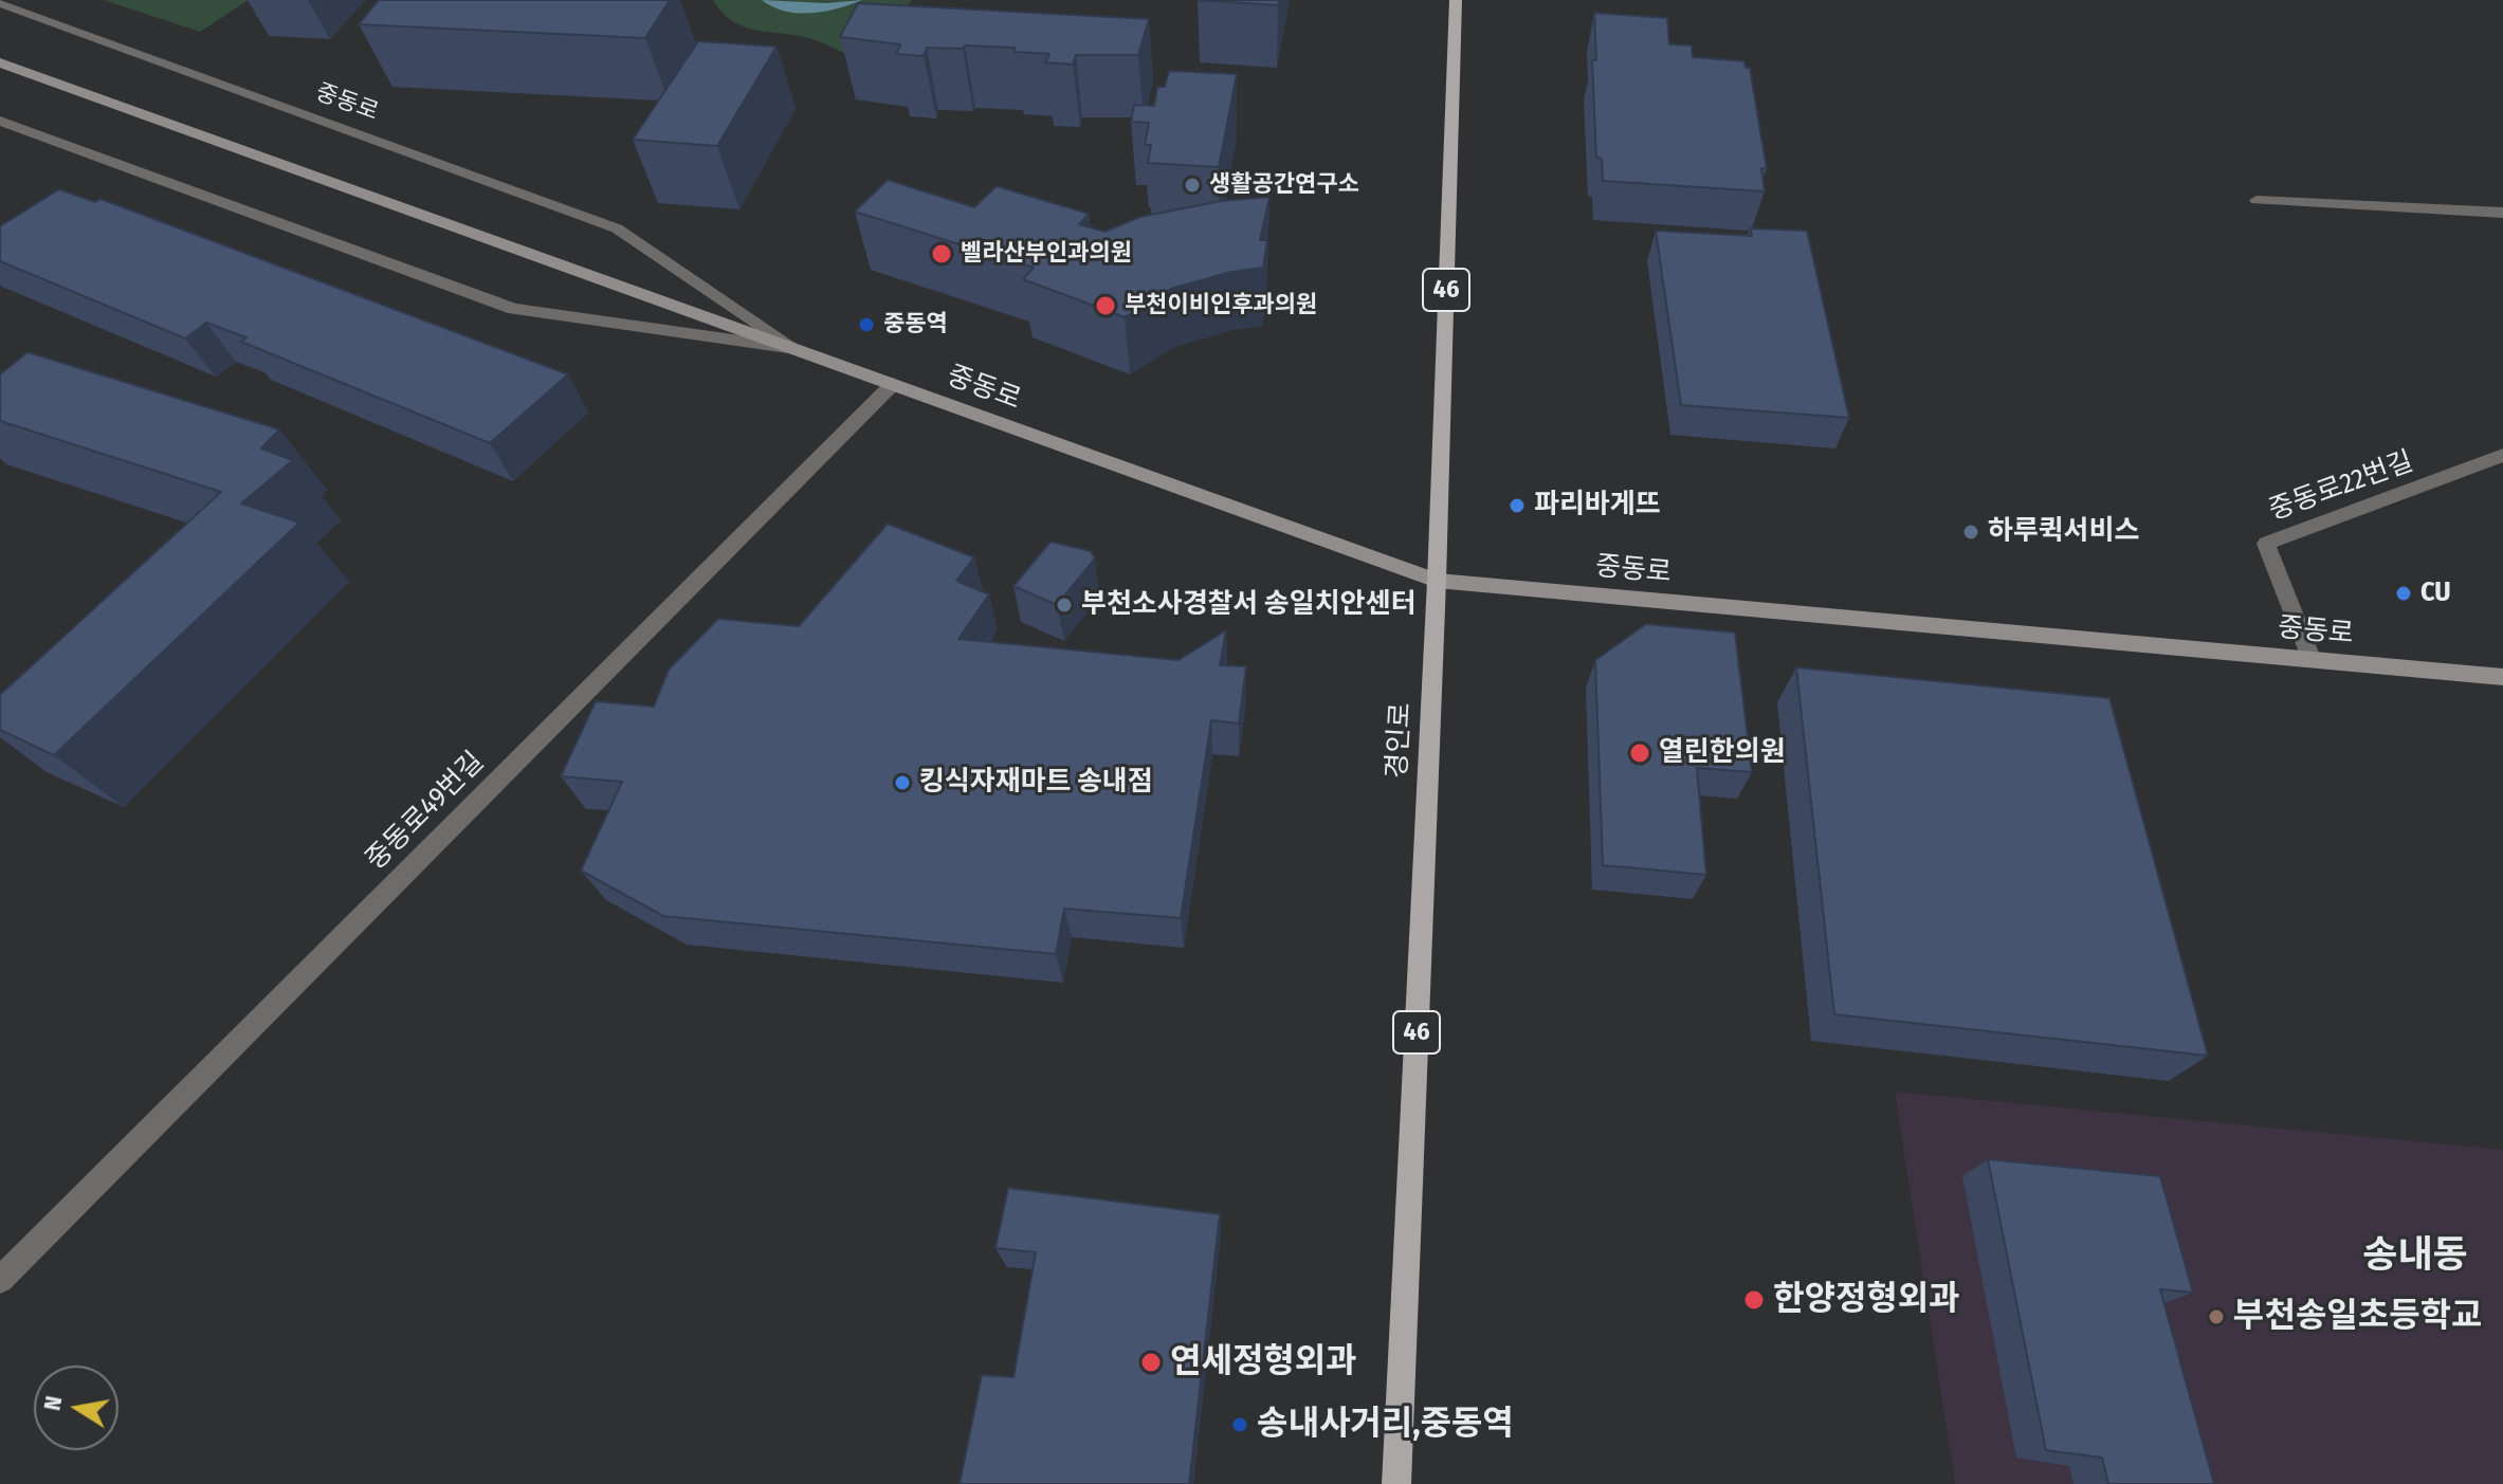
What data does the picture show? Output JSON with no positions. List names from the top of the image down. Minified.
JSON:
{"streets":{"main road":["46","경인로"],"street":["중동로","중동로22번길","중동로49번길"]},"crossings":[["중동로","중동로22번길"],["중동로","경인로"],["중동로","중동로49번길"]],"districts":["송내동"],"places":["생활공간연구소","벨라산부인과의원","부천이비인후과의원","중동역","파리바게뜨","하루퀵서비스","CU","부천소사경찰서 송일치안센터","열린한의원","킹식자재마트 송내점","한양정형외과","부천송일초등학교","연세정형외과","송내사거리,중동역"],"north":"left"}
